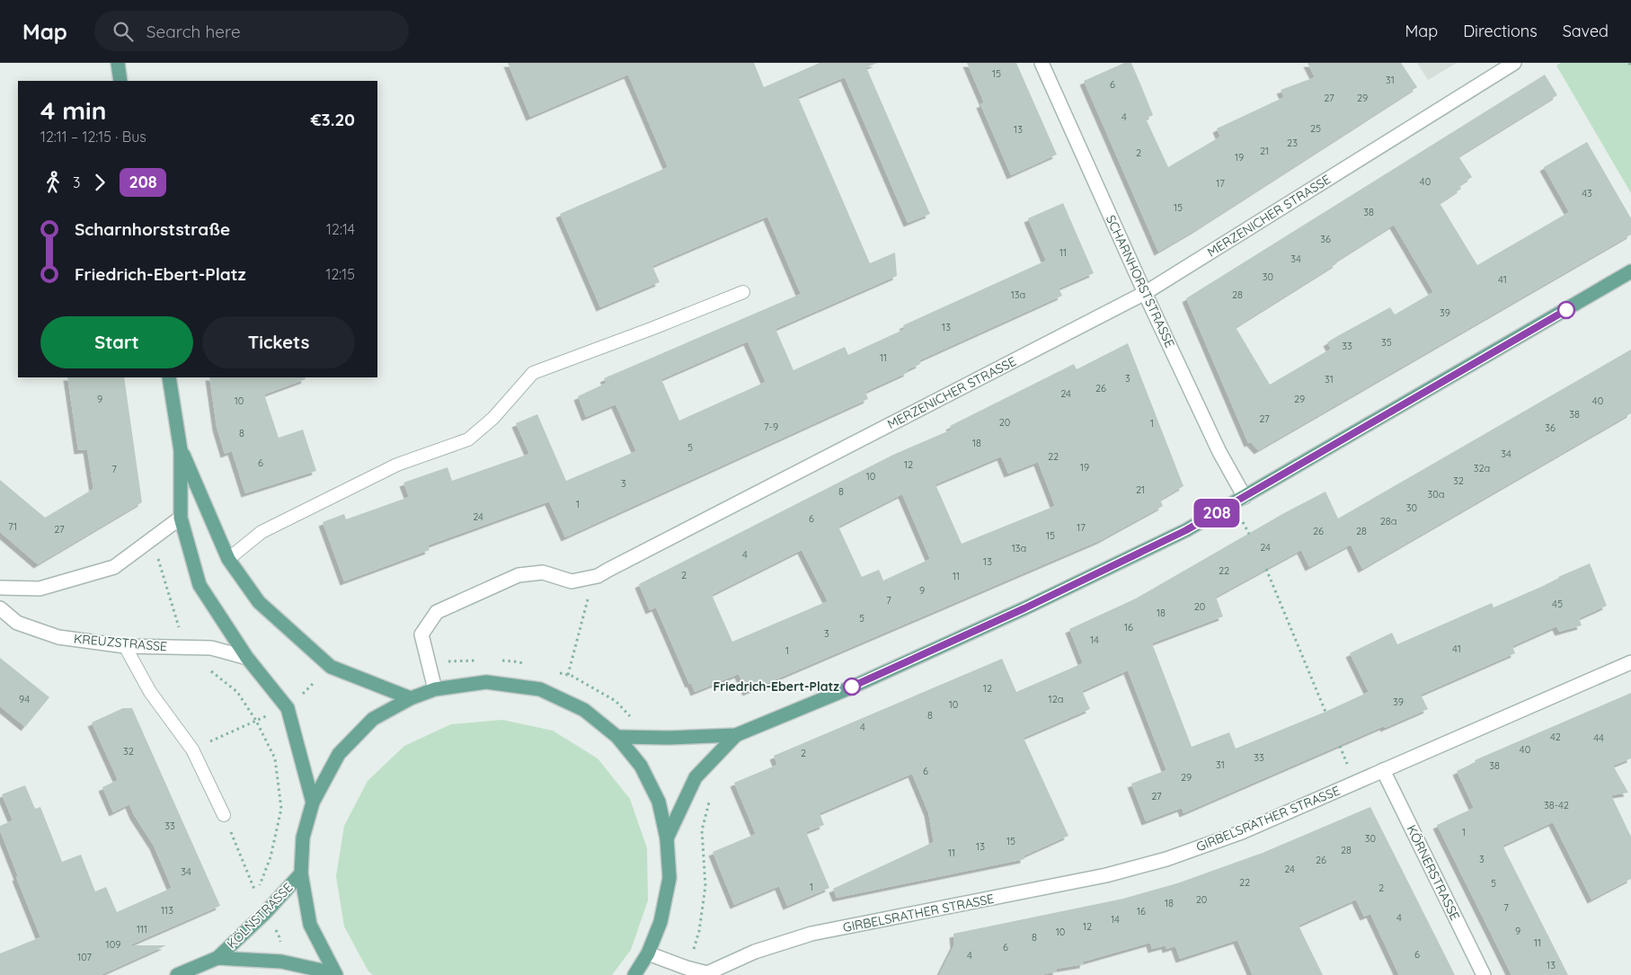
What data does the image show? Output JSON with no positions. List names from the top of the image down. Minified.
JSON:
{"streets":{"main road":["KÖLNSTRASSE"],"street":["MERZENICHER STRASSE","SCHARNHORSTSTRASSE","KREUZSTRASSE","GIRBELSRATHER STRASSE","KÖRNERSTRASSE"]},"crossings":[["MERZENICHER STRASSE","SCHARNHORSTSTRASSE"],["GIRBELSRATHER STRASSE","KÖRNERSTRASSE"]],"places":["Friedrich-Ebert-Platz"],"lines":["bus line 208"],"house_numbers":["15","31","6","27","29","4","25","13","23","21","2","19","40","17","43","15","38","36","11","34","30","41","13a","28","39","13","35","33","11","3","31","26","24","9","29","10","40","38","27","20","1","7-9","36","8","18","5","34","22","6","12","19","32a","7","10","32","3","21","8","30a","1","30","24","6","28a","71","17","27","26","28","15","24","13a","4","13","22","2","11","9","7","45","20","18","5","16","3","14","41","1","12","94","12a","39","10","8","4","42","44","40","32","2","33","31","38","6","29","27","38-42","33","1","30","15","13","28","11","3","26","24","34","22","5","1","2","20","18","7","113","16","4","14","12","111","9","10","8","11","109","6","6","4","107","13"],"page":{"header":"Map","search":"Search here","nav":["Map","Directions","Saved"],"on_map":"208","heading":["4 min","12:11 – 12:15 · Bus","€3.20"],"legs":["3","208"],"list":[{"name":"Scharnhorststraße","value":"12:14"},{"name":"Friedrich-Ebert-Platz","value":"12:15"}],"buttons":["Start","Tickets"]}}
